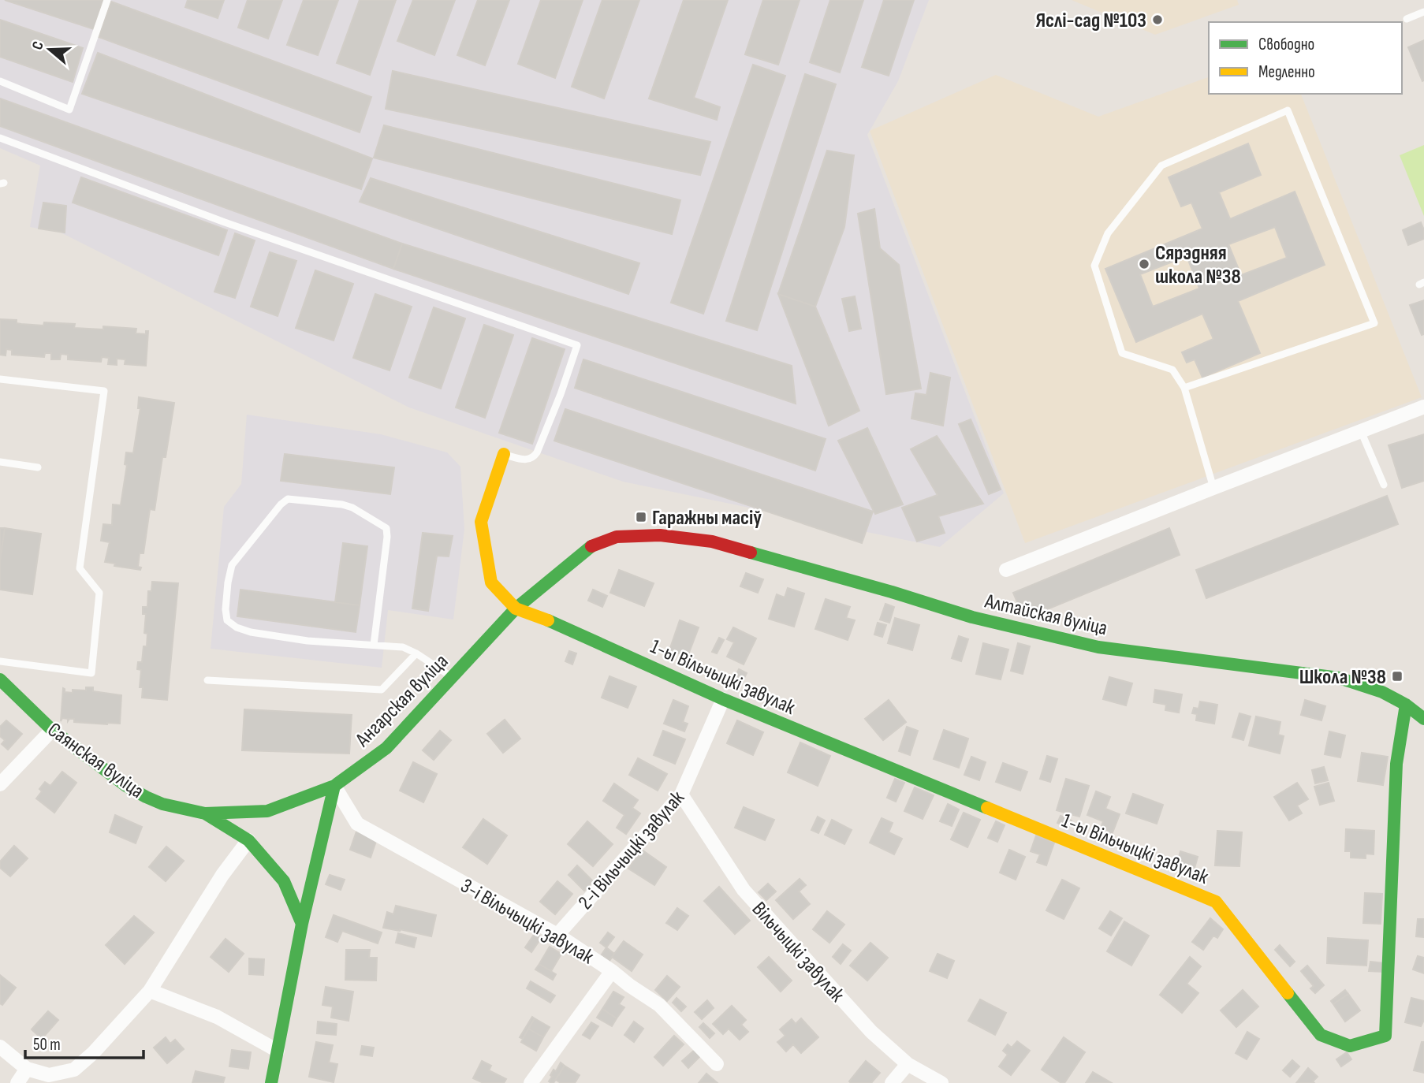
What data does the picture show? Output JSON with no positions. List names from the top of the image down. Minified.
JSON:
{"streets":{"street":["Алтайская вуліца","1-ы Вільчыцкі завулак","Ангарская вуліца","Саянская вуліца","2-і Вільчыцкі завулак","3-і Вільчыцкі завулак","Вільчыцкі завулак"]},"crossings":[["Алтайская вуліца","1-ы Вільчыцкі завулак"],["Алтайская вуліца","Ангарская вуліца"],["1-ы Вільчыцкі завулак","Ангарская вуліца"],["1-ы Вільчыцкі завулак","2-і Вільчыцкі завулак"],["Ангарская вуліца","Саянская вуліца"],["Ангарская вуліца","3-і Вільчыцкі завулак"],["Саянская вуліца","3-і Вільчыцкі завулак"],["2-і Вільчыцкі завулак","3-і Вільчыцкі завулак"],["2-і Вільчыцкі завулак","Вільчыцкі завулак"]],"places":{"other":["Яслі-сад №103","Сярэдняя школа №38"],"transit":["Гаражны масіў","Школа №38"]},"legend":["Свободно","Медленно"],"scale_bar":"50 m","north":"left"}
